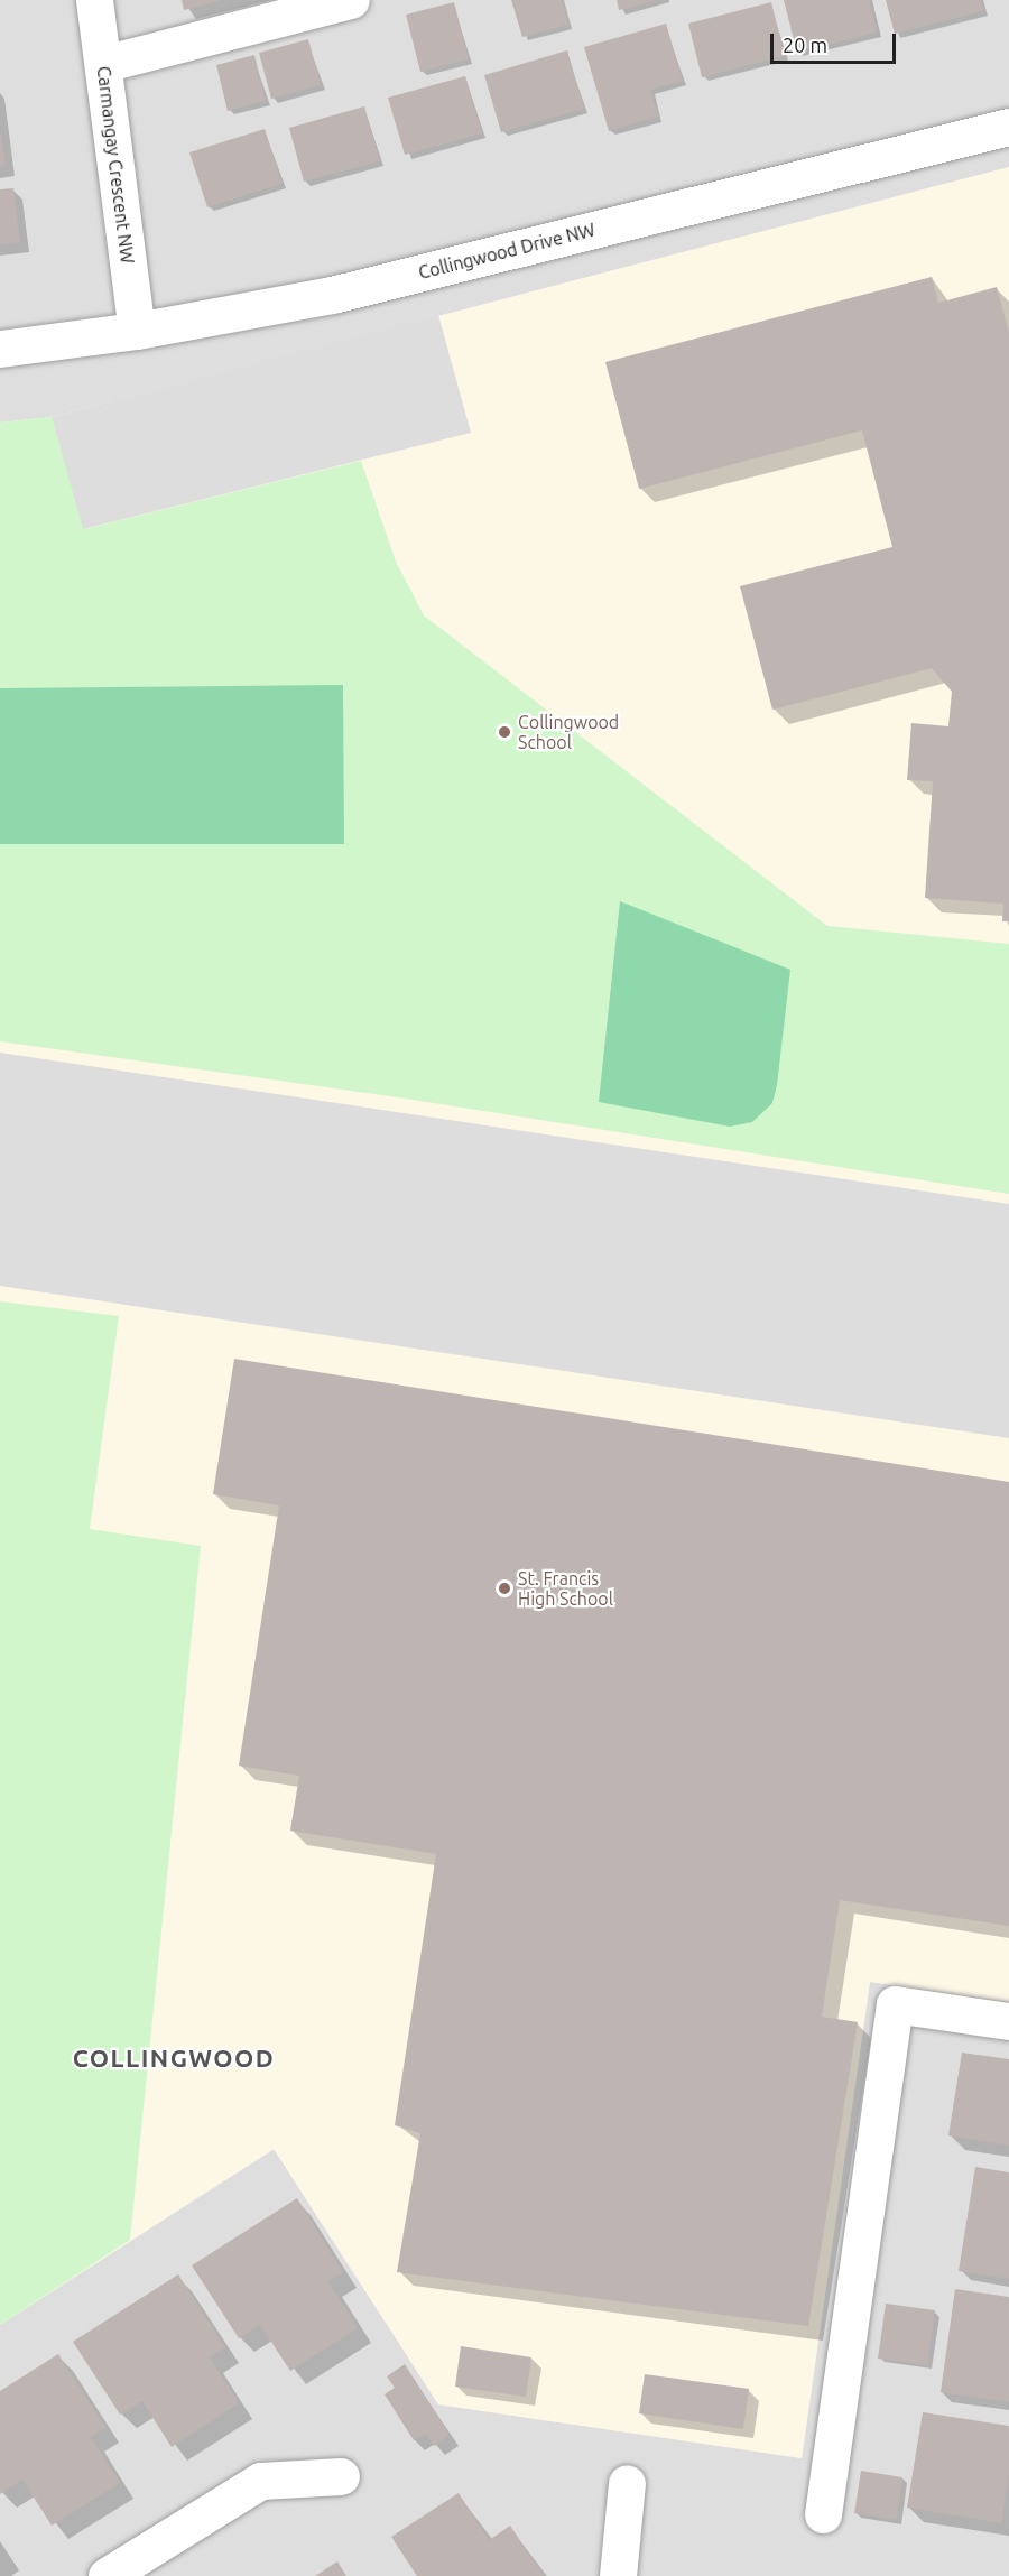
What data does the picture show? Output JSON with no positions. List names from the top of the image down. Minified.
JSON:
{"streets":{"street":["Carmangay Crescent NW","Collingwood Drive NW"]},"crossings":[["Carmangay Crescent NW","Collingwood Drive NW"]],"districts":["COLLINGWOOD"],"places":["Collingwood School","St. Francis High School"],"scale_bar":"20 m"}
